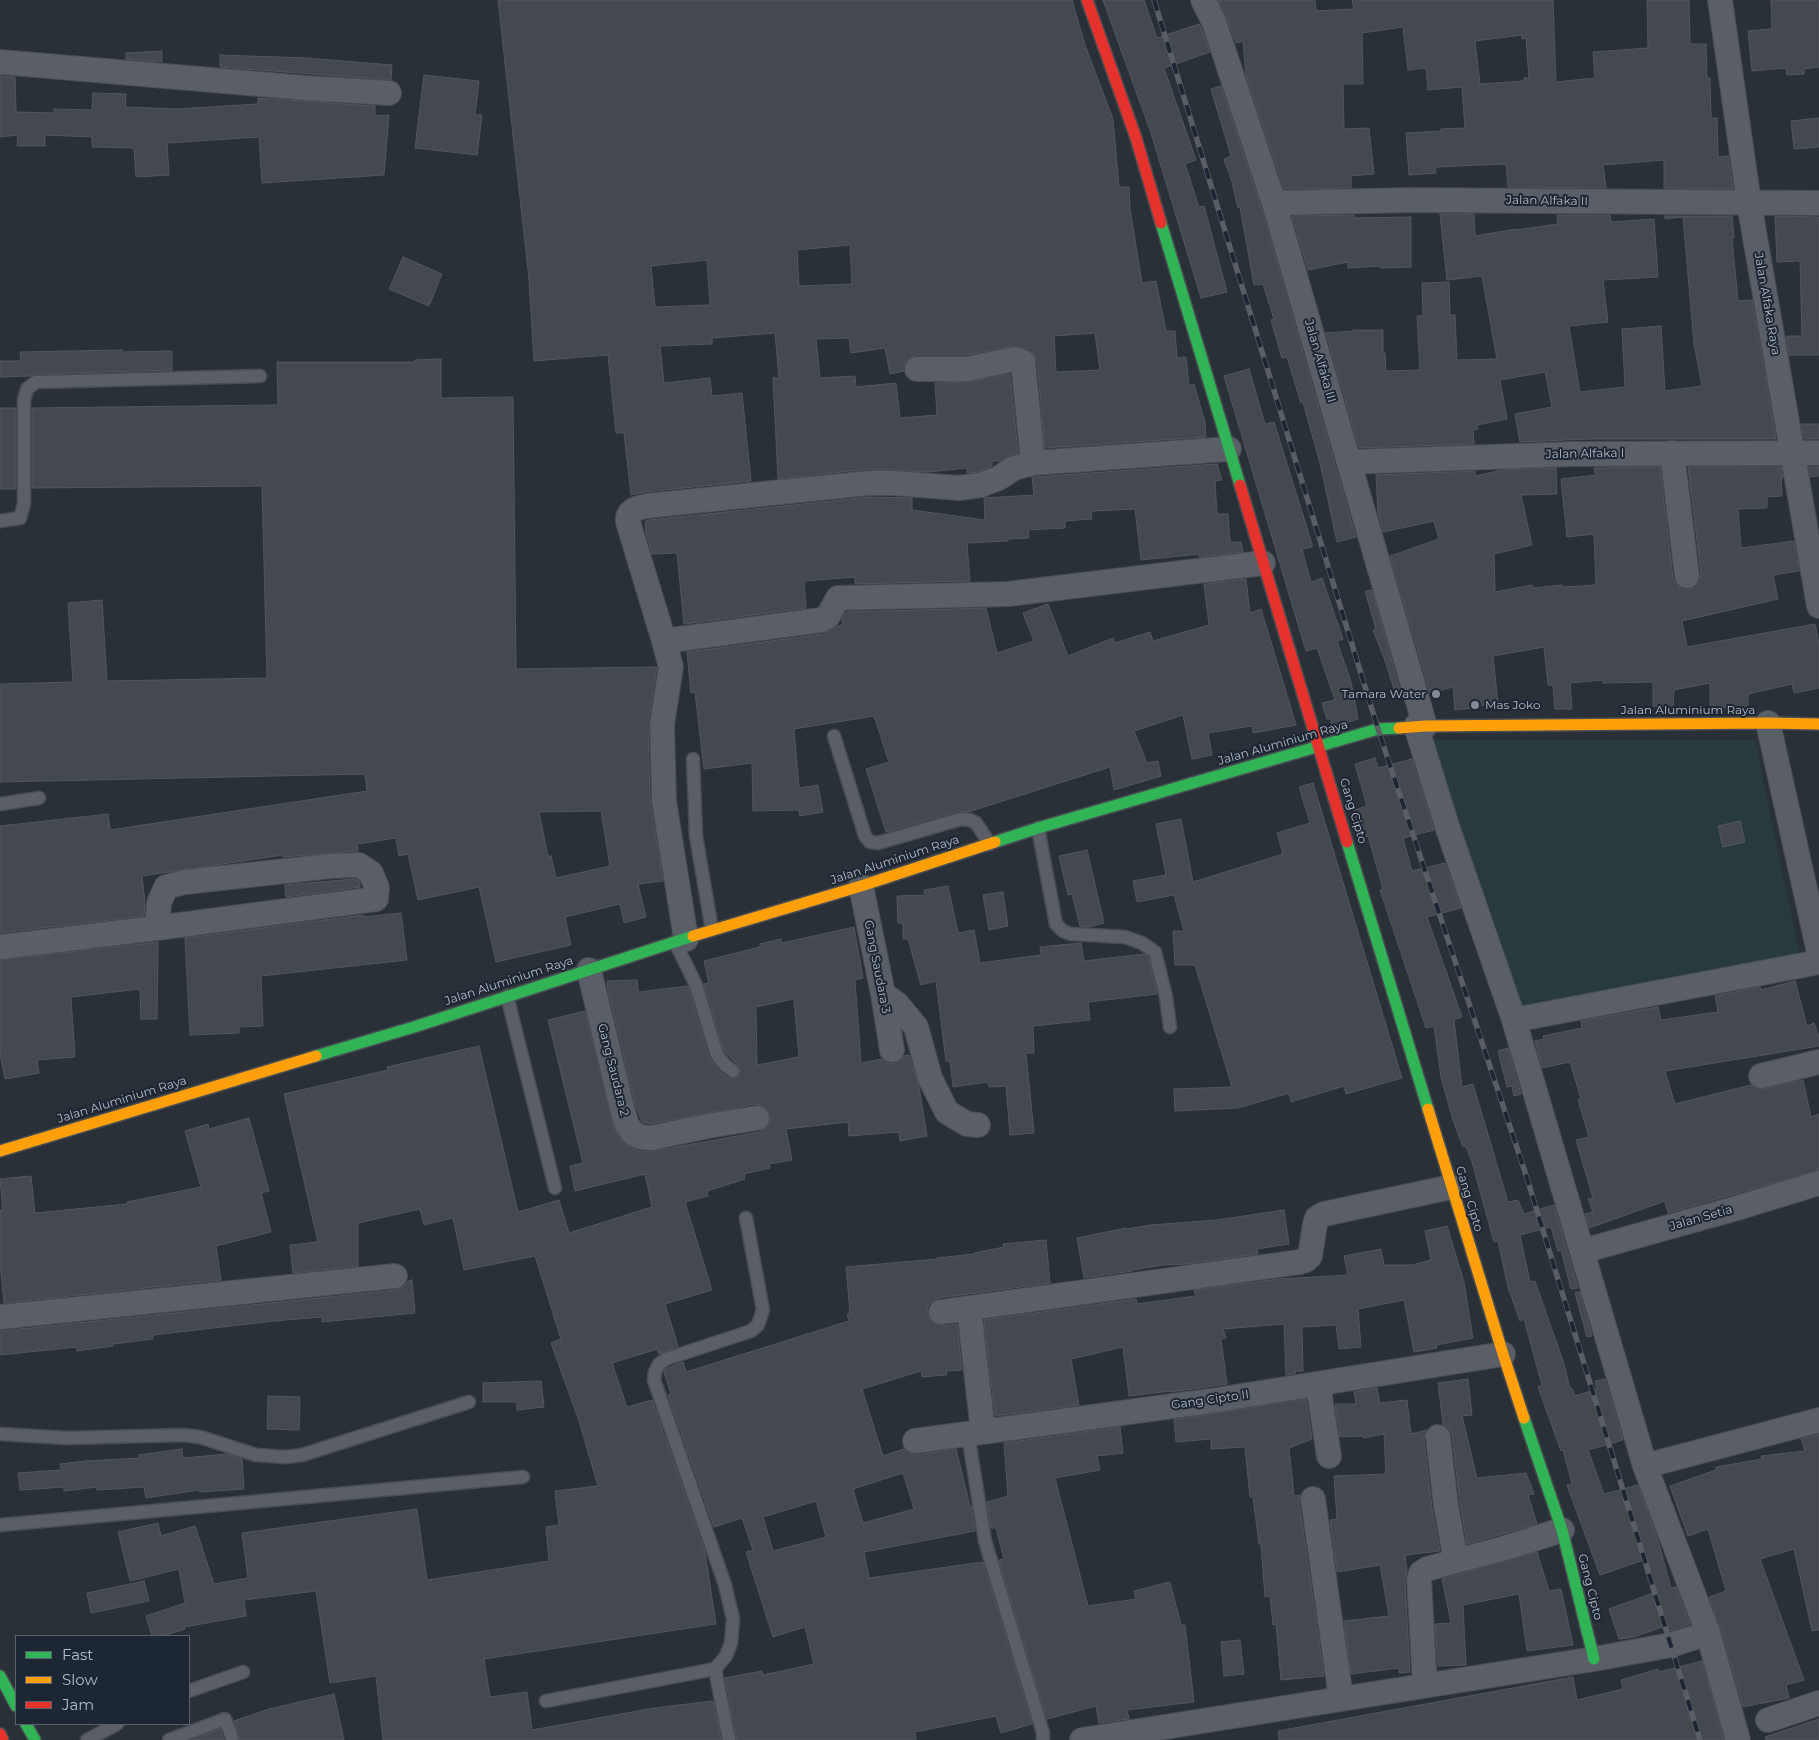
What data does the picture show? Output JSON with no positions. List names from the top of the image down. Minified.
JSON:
{"streets":{"main road":["Jalan Aluminium Raya","Gang Cipto"],"street":["Jalan Alfaka II","Jalan Alfaka Raya","Jalan Alfaka III","Jalan Alfaka I","Gang Saudara 3","Gang Saudara 2","Jalan Setia","Gang Cipto II"]},"crossings":[["Jalan Alfaka II","Jalan Alfaka Raya"],["Jalan Alfaka II","Jalan Alfaka III"],["Jalan Alfaka Raya","Jalan Alfaka I"],["Jalan Alfaka III","Jalan Alfaka I"],["Jalan Alfaka III","Jalan Aluminium Raya"],["Jalan Alfaka III","Jalan Setia"],["Jalan Aluminium Raya","Gang Cipto"],["Jalan Aluminium Raya","Gang Saudara 3"],["Jalan Aluminium Raya","Gang Saudara 2"],["Gang Cipto","Gang Cipto II"]],"places":["Tamara Water","Mas Joko"],"legend":["Fast","Slow","Jam"]}
